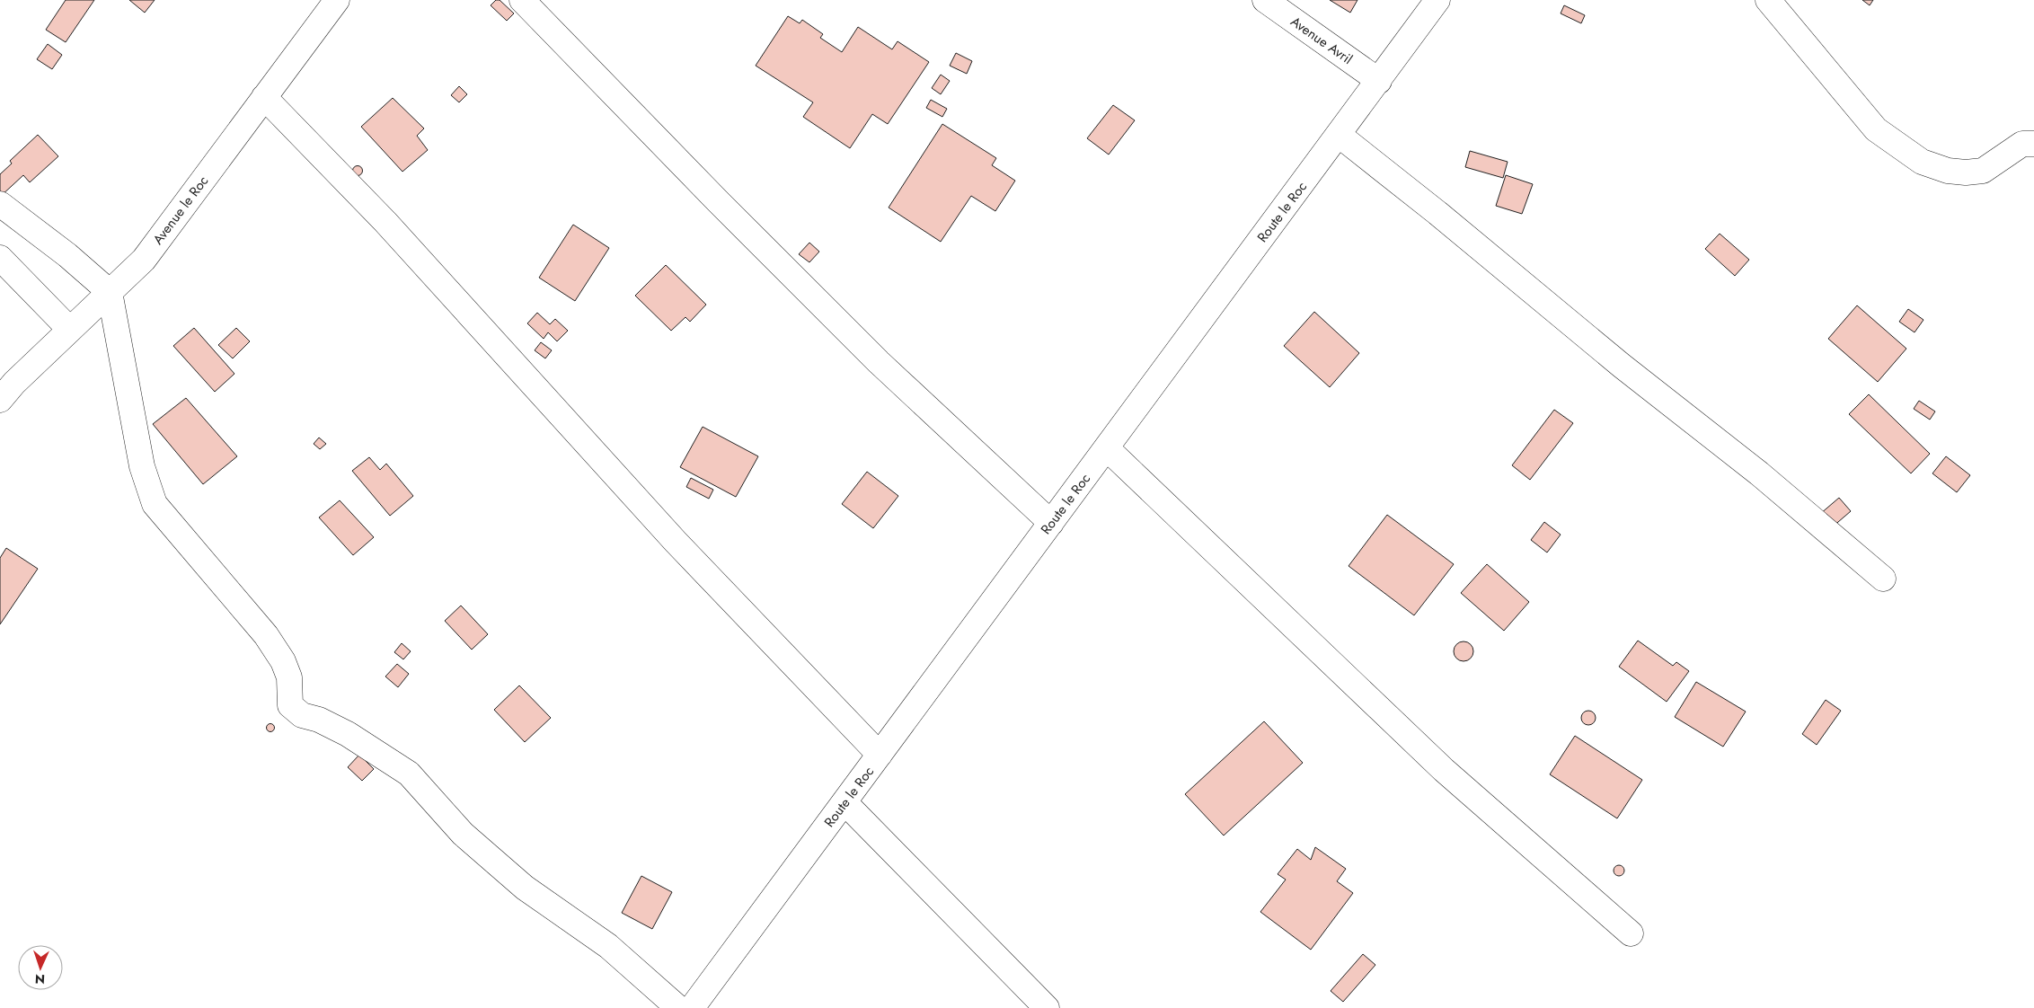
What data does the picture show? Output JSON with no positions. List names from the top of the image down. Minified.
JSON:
{"streets":{"street":["Avenue Avril","Avenue le Roc","Route le Roc"]},"crossings":[["Avenue Avril","Route le Roc"]],"north":"bottom"}
